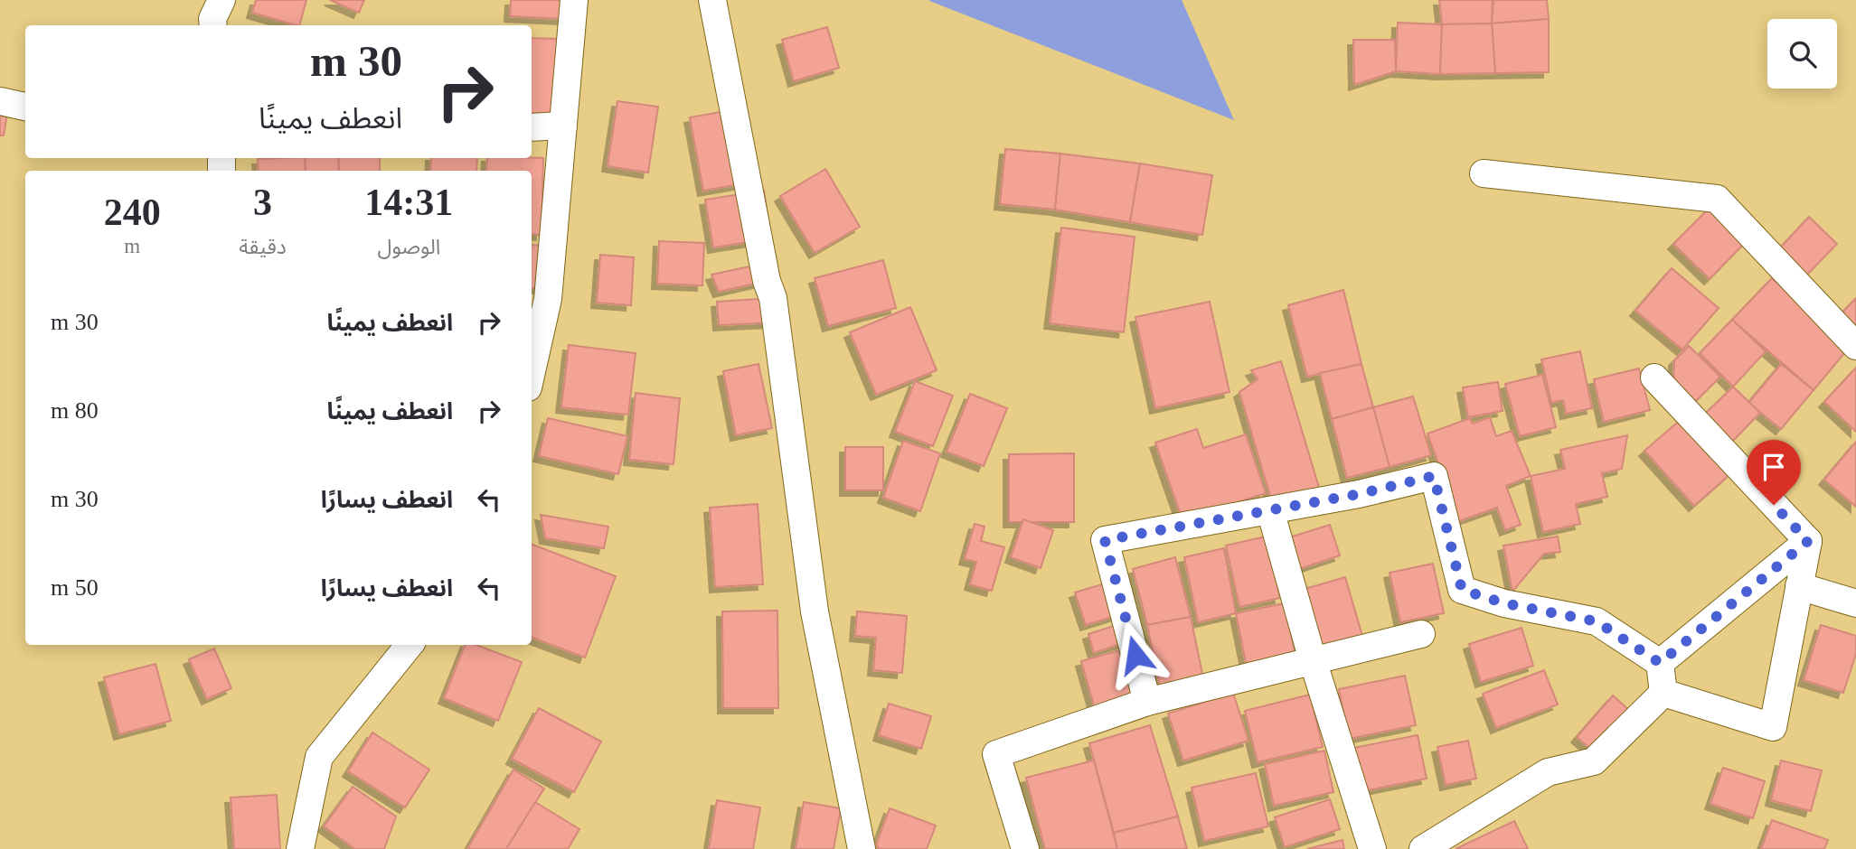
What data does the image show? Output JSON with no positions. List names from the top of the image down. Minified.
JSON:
{"page":{"turn":["30 m","انعطف يمينًا"],"eta":["14:31","الوصول","3","دقيقة","240","m"],"list":[{"name":"انعطف يمينًا","value":"30 m"},{"name":"انعطف يمينًا","value":"80 m"},{"name":"انعطف يسارًا","value":"30 m"},{"name":"انعطف يسارًا","value":"50 m"}]}}
